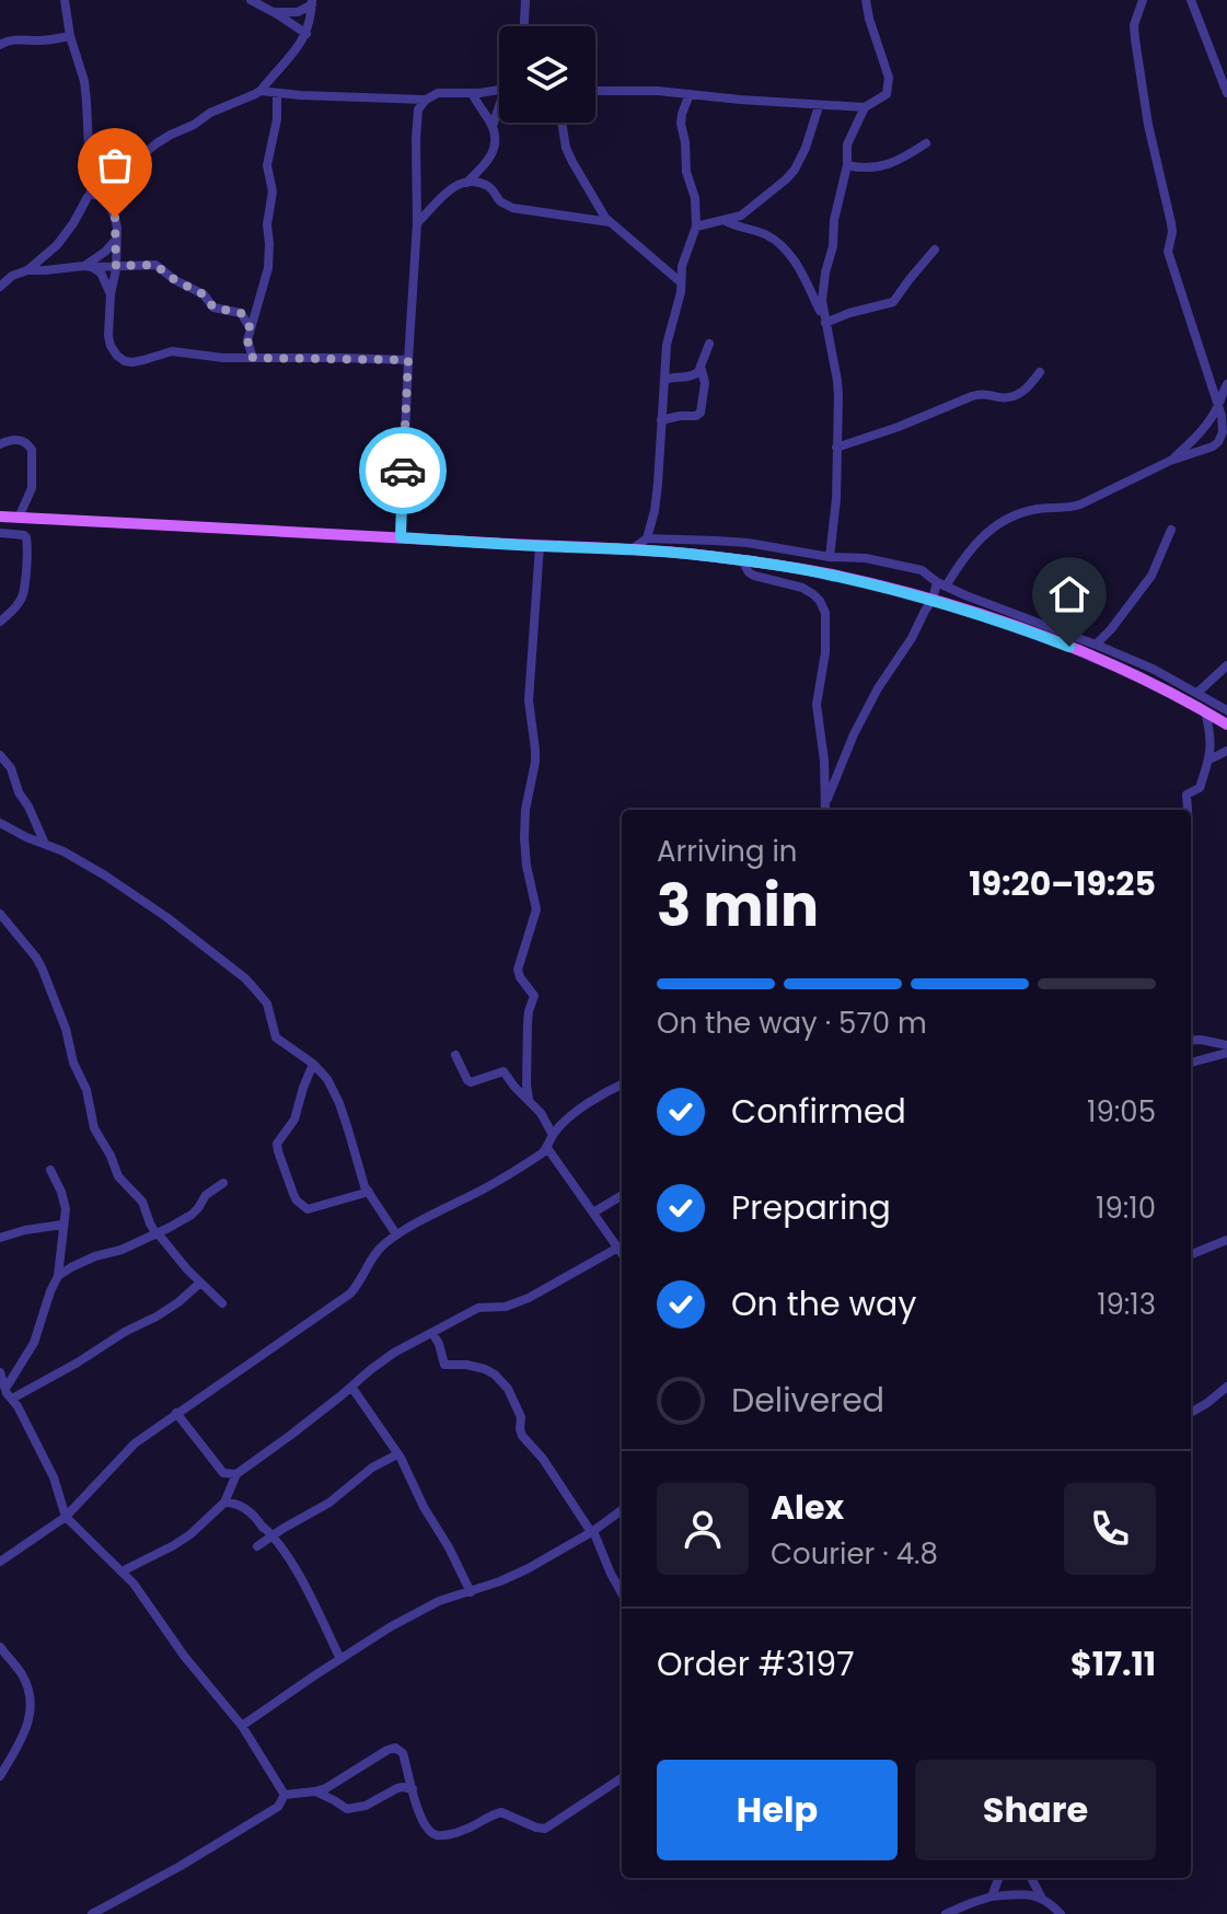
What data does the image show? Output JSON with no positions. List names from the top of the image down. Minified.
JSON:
{"page":{"heading":["3 min","Arriving in","19:20–19:25"],"panel":["Alex","Courier · 4.8","Order #3197","$17.11"],"bar":"On the way · 570 m","list":[["Confirmed","19:05"],["Preparing","19:10"],["On the way","19:13"],"Delivered"],"buttons":["Help","Share"]}}
